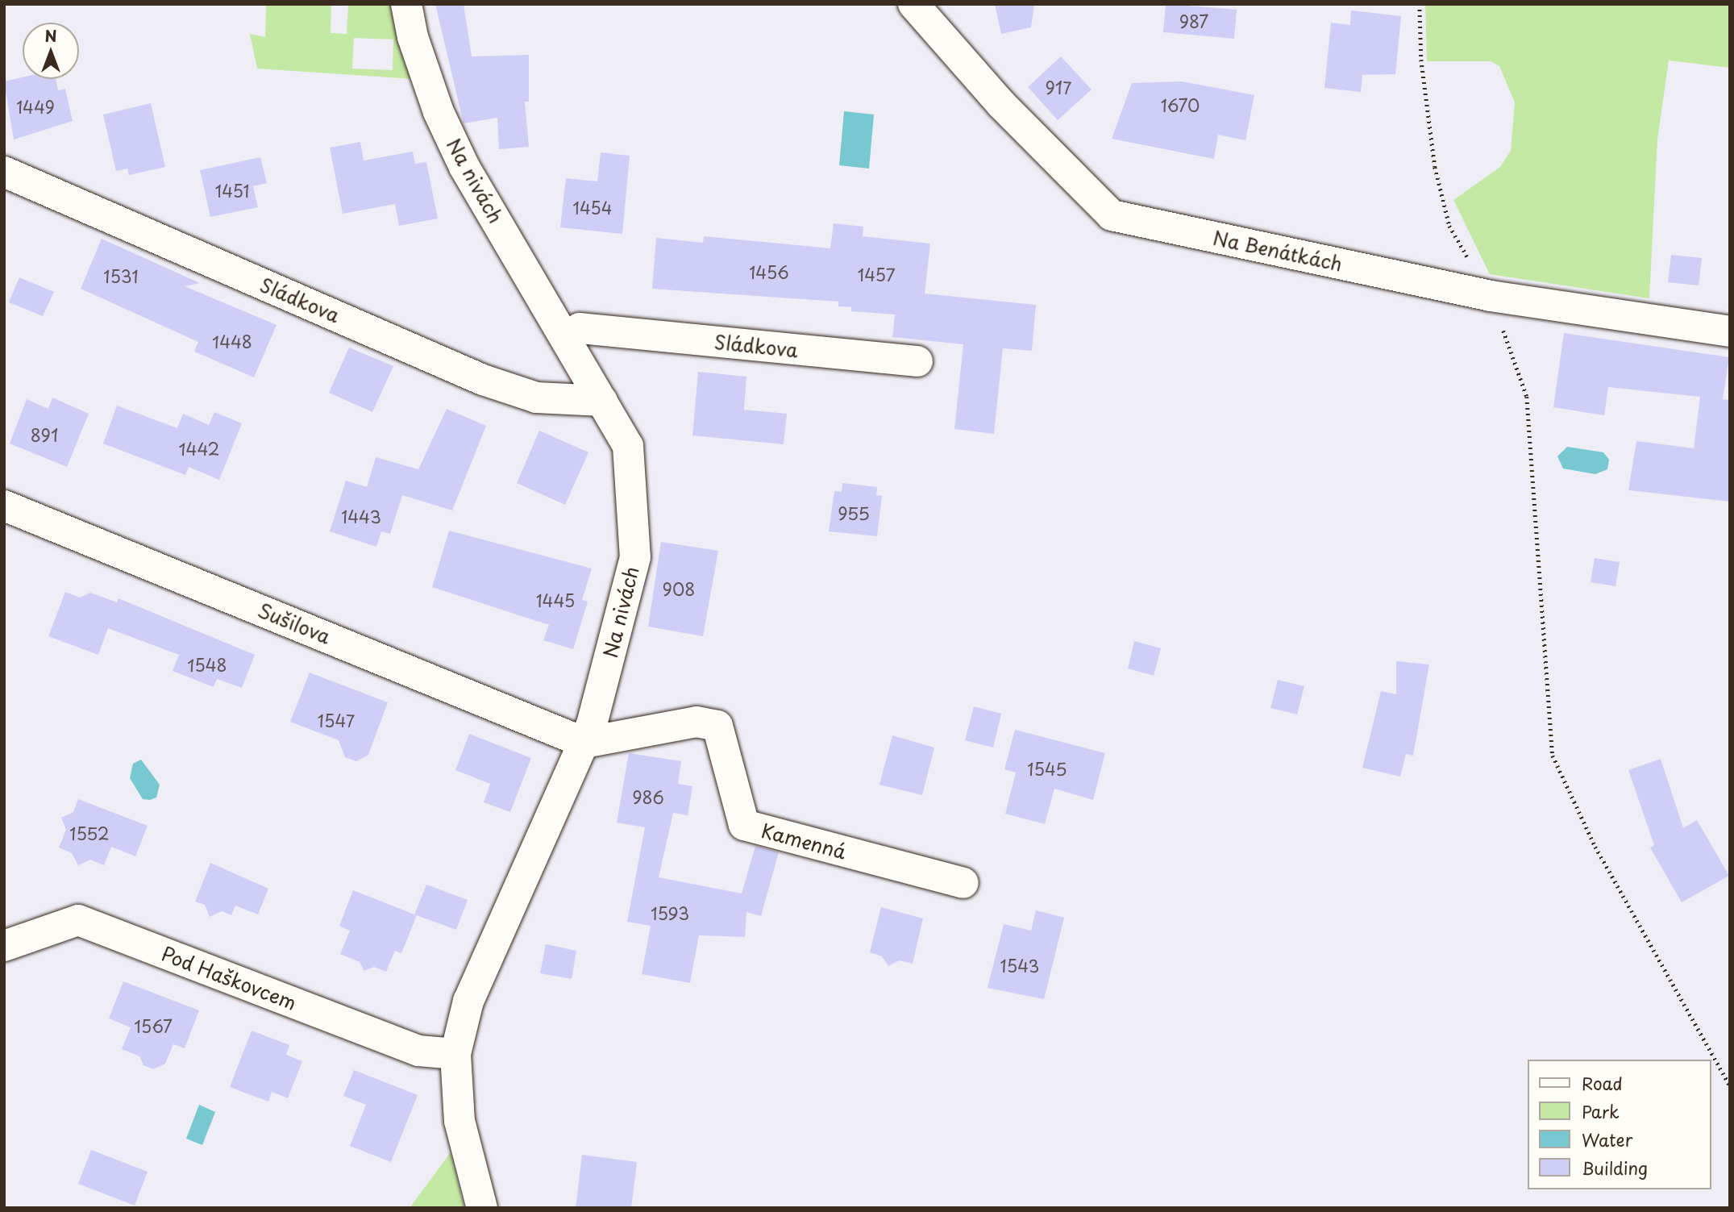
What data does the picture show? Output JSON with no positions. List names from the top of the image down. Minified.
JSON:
{"streets":{"street":["Na nivách","Na Benátkách","Sládkova","Sušilova","Kamenná","Pod Haškovcem"]},"crossings":[["Na nivách","Sládkova"],["Na nivách","Sušilova"],["Na nivách","Kamenná"],["Na nivách","Pod Haškovcem"],["Sušilova","Kamenná"]],"house_numbers":["987","917","1670","1449","1451","1454","1456","1457","1531","1448","891","1442","955","1443","908","1445","1548","1547","1545","986","1552","1593","1543","1567"],"legend":["Road","Park","Water","Building"],"north":"top"}
